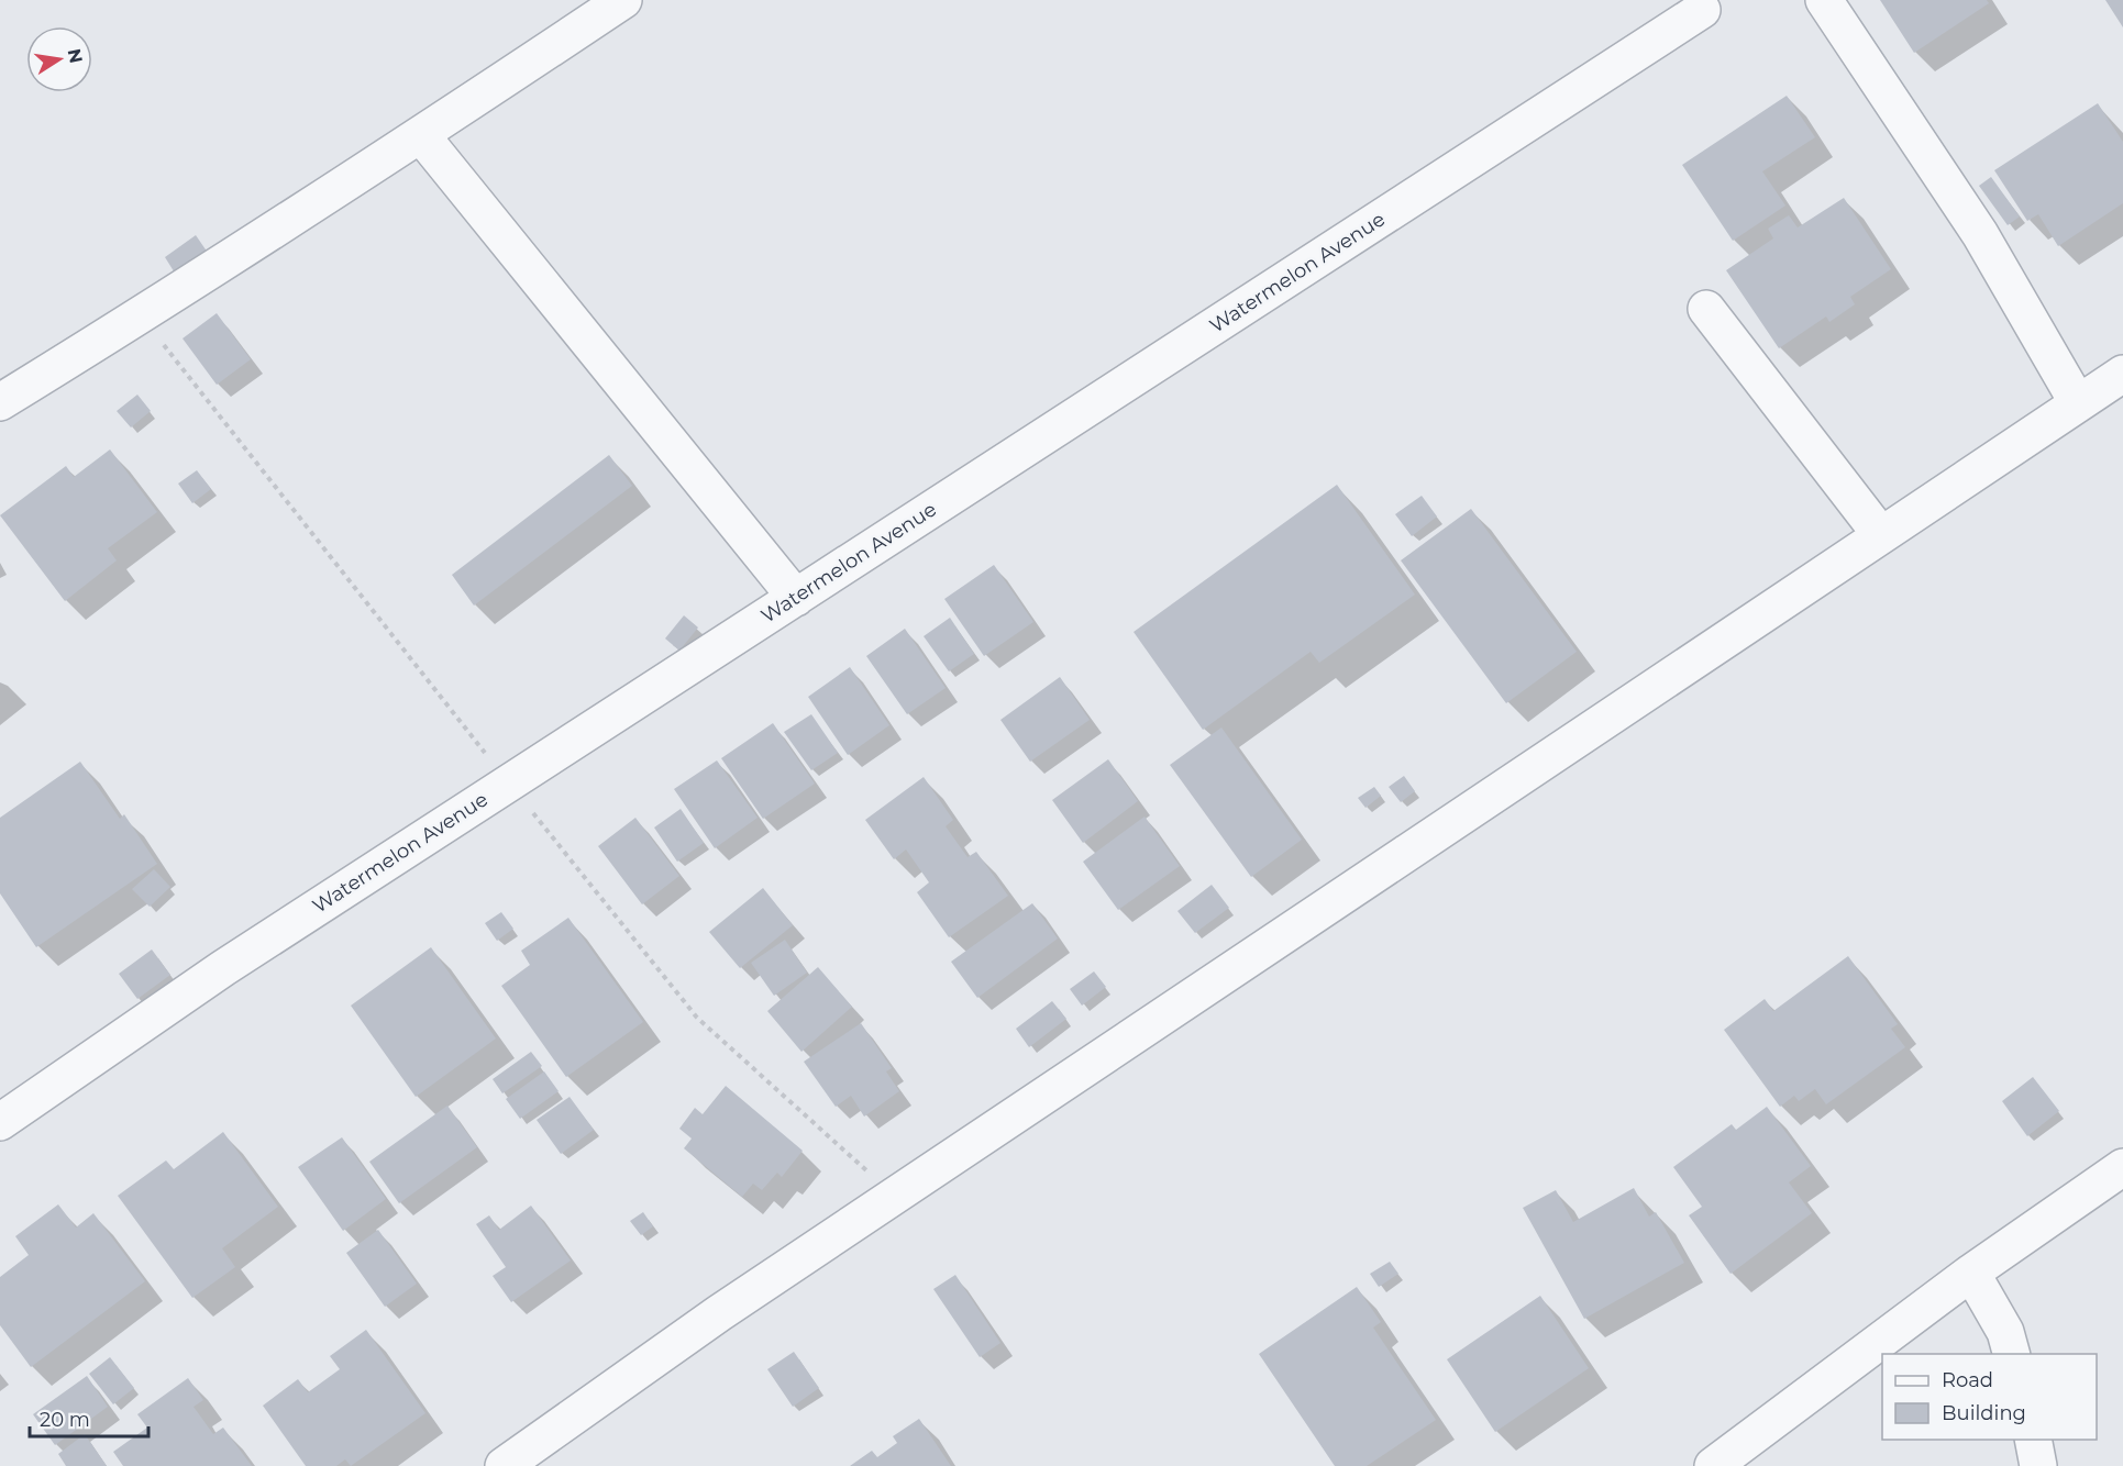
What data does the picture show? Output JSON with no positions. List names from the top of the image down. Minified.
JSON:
{"streets":{"street":["Watermelon Avenue"]},"legend":["Road","Building"],"scale_bar":"20 m","north":"right"}
